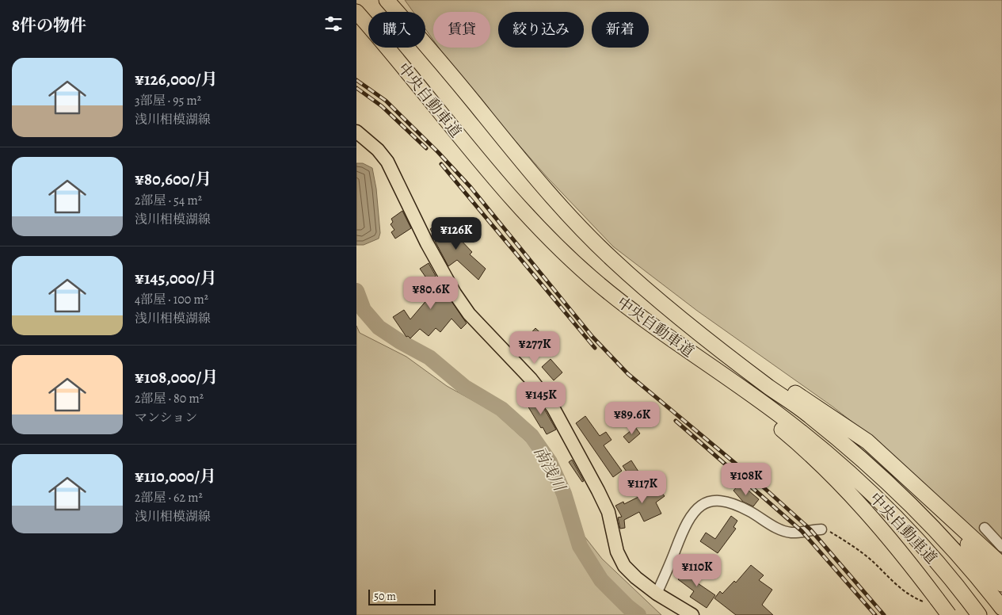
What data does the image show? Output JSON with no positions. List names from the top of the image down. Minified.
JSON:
{"streets":{"highway":["中央自動車道"]},"water":["南浅川"],"scale_bar":"50 m","page":{"heading":"8件の物件","chip":["購入","賃貸","絞り込み","新着"],"list":[{"name":"¥126,000/月","note":"3部屋 · 95 m² · 浅川相模湖線"},{"name":"¥80,600/月","note":"2部屋 · 54 m² · 浅川相模湖線"},{"name":"¥145,000/月","note":"4部屋 · 100 m² · 浅川相模湖線"},{"name":"¥108,000/月","note":"2部屋 · 80 m² · マンション"},{"name":"¥110,000/月","note":"2部屋 · 62 m² · 浅川相模湖線"}],"price":["¥126K","¥80.6K","¥277K","¥145K","¥89.6K","¥108K","¥117K","¥110K"],"scale":"50 m"}}
